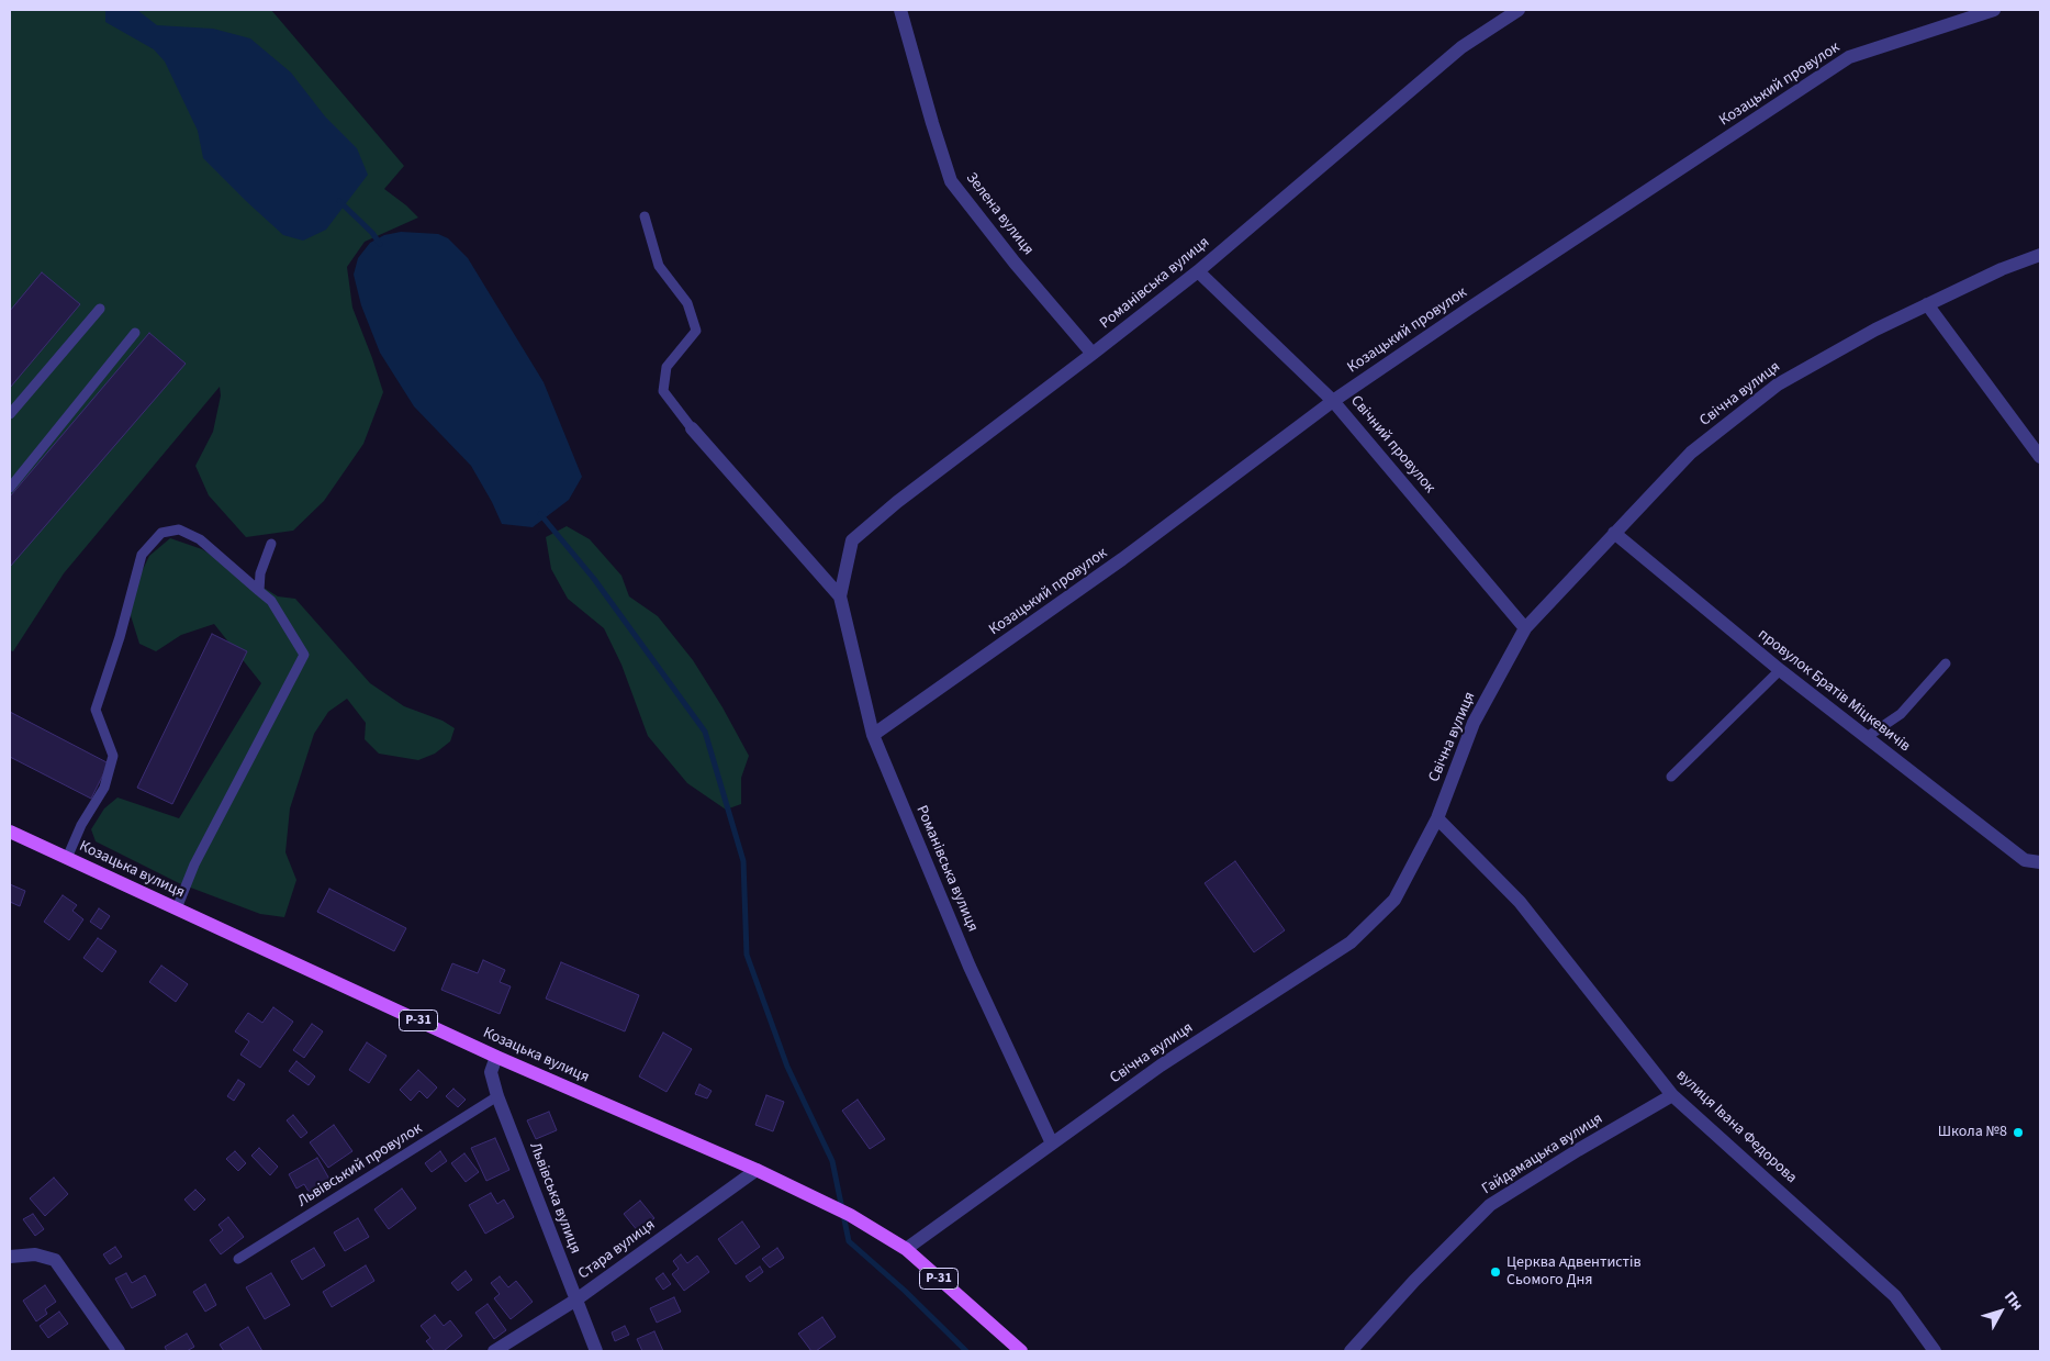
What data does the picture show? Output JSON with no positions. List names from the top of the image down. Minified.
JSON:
{"streets":{"main road":["Козацька вулиця","Р-31"],"street":["Козацький провулок","Зелена вулиця","Романівська вулиця","Свічна вулиця","Свічний провулок","провулок Братів Міцкевичів","вулиця Івана Федорова","Гайдамацька вулиця","Львівська вулиця","Стара вулиця"],"lane":["Львівський провулок"]},"crossings":[["Козацький провулок","Романівська вулиця"],["Козацький провулок","Свічний провулок"],["Зелена вулиця","Романівська вулиця"],["Романівська вулиця","Свічна вулиця"],["Романівська вулиця","Свічний провулок"],["Свічна вулиця","Свічний провулок"],["Свічна вулиця","провулок Братів Міцкевичів"],["Свічна вулиця","Козацька вулиця"],["Свічна вулиця","вулиця Івана Федорова"],["Козацька вулиця","Львівська вулиця"],["Козацька вулиця","Стара вулиця"],["вулиця Івана Федорова","Гайдамацька вулиця"],["Львівський провулок","Львівська вулиця"],["Львівська вулиця","Стара вулиця"]],"places":["Школа №8","Церква Адвентистiв Сьомого Дня"],"north":"top right"}
